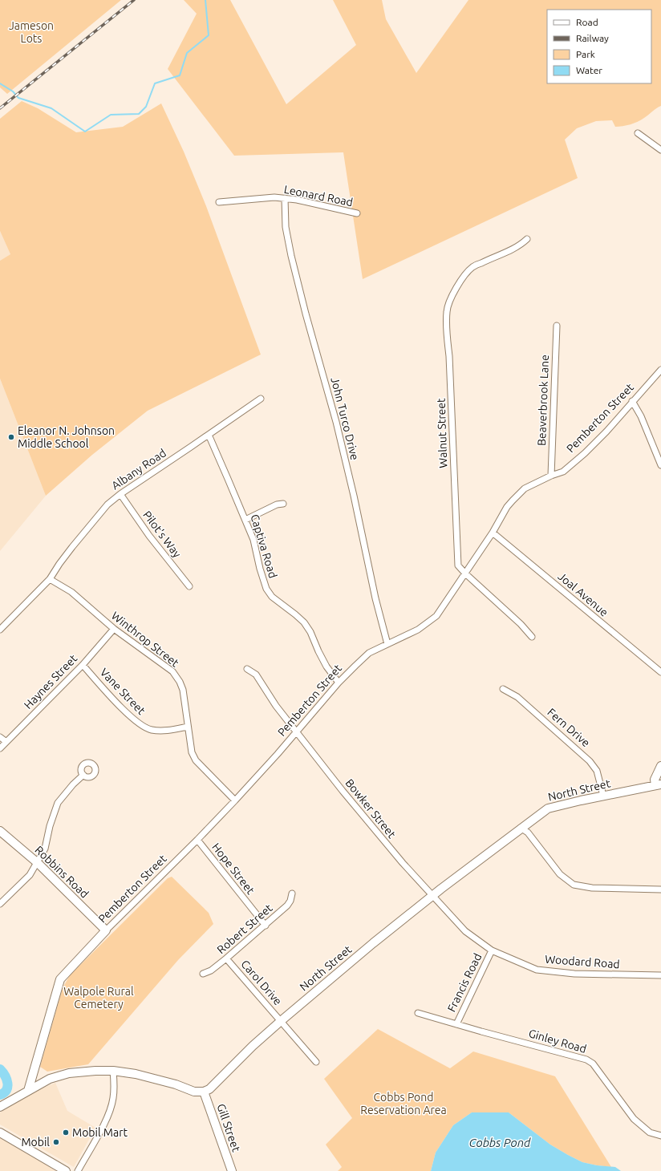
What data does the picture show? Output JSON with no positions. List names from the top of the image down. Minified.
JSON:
{"streets":{"street":["Leonard Road","Beaverbrook Lane","Pemberton Street","John Turco Drive","Walnut Street","Albany Road","Pilot's Way","Captiva Road","Joal Avenue","Winthrop Street","Haynes Street","Vane Street","Fern Drive","North Street","Bowker Street","Hope Street","Robbins Road","Robert Street","Woodard Road","Carol Drive","Francis Road","Ginley Road","Gill Street"]},"crossings":[["Leonard Road","John Turco Drive"],["Beaverbrook Lane","Pemberton Street"],["Pemberton Street","John Turco Drive"],["Pemberton Street","Walnut Street"],["Pemberton Street","Captiva Road"],["Pemberton Street","Joal Avenue"],["Pemberton Street","Winthrop Street"],["Pemberton Street","Bowker Street"],["Pemberton Street","Hope Street"],["Pemberton Street","Robbins Road"],["Albany Road","Pilot's Way"],["Albany Road","Captiva Road"],["Albany Road","Winthrop Street"],["Winthrop Street","Haynes Street"],["Winthrop Street","Vane Street"],["Haynes Street","Vane Street"],["Fern Drive","North Street"],["North Street","Bowker Street"],["North Street","Woodard Road"],["North Street","Carol Drive"],["North Street","Gill Street"],["Bowker Street","Woodard Road"],["Hope Street","Robert Street"],["Robert Street","Carol Drive"],["Woodard Road","Francis Road"],["Francis Road","Ginley Road"]],"water":["Cobbs Pond"],"parks":["Jameson Lots","Walpole Rural Cemetery","Cobbs Pond Reservation Area"],"places":["Eleanor N. Johnson Middle School","Mobil Mart","Mobil"],"legend":["Road","Railway","Park","Water"]}
